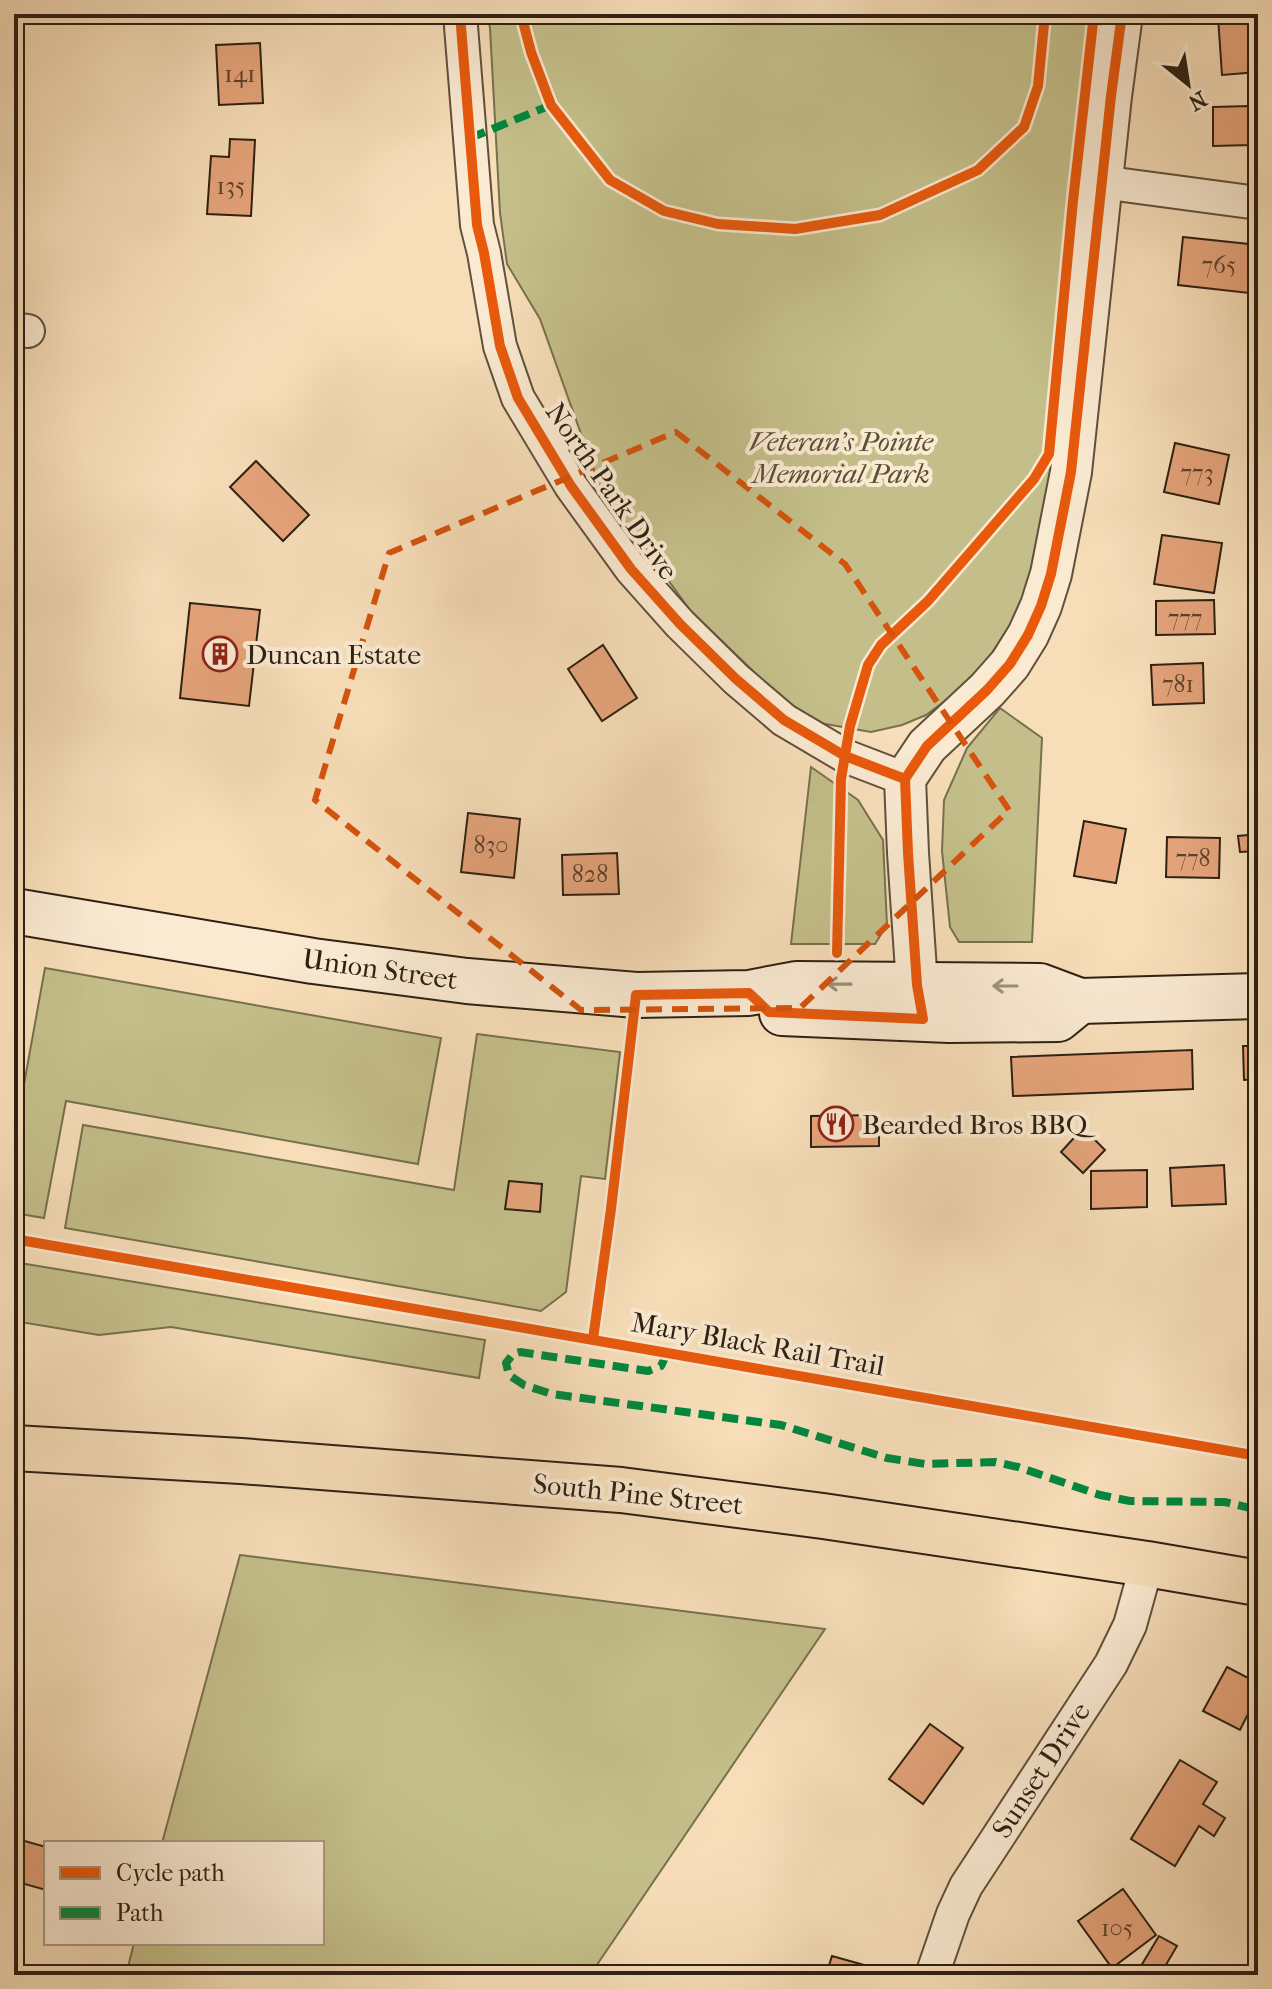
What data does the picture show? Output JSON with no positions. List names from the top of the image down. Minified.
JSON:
{"streets":{"highway":["South Pine Street"],"main road":["Union Street"],"street":["North Park Drive","Sunset Drive"],"cycle path":["Mary Black Rail Trail"]},"crossings":[["South Pine Street","Sunset Drive"]],"parks":["Veteran's Pointe Memorial Park"],"places":{"building":["Duncan Estate"],"restaurant":["Bearded Bros BBQ"]},"house_numbers":["141","135","765","773","777","781","830","778","828","105"],"legend":["Cycle path","Path"],"north":"bottom right"}
